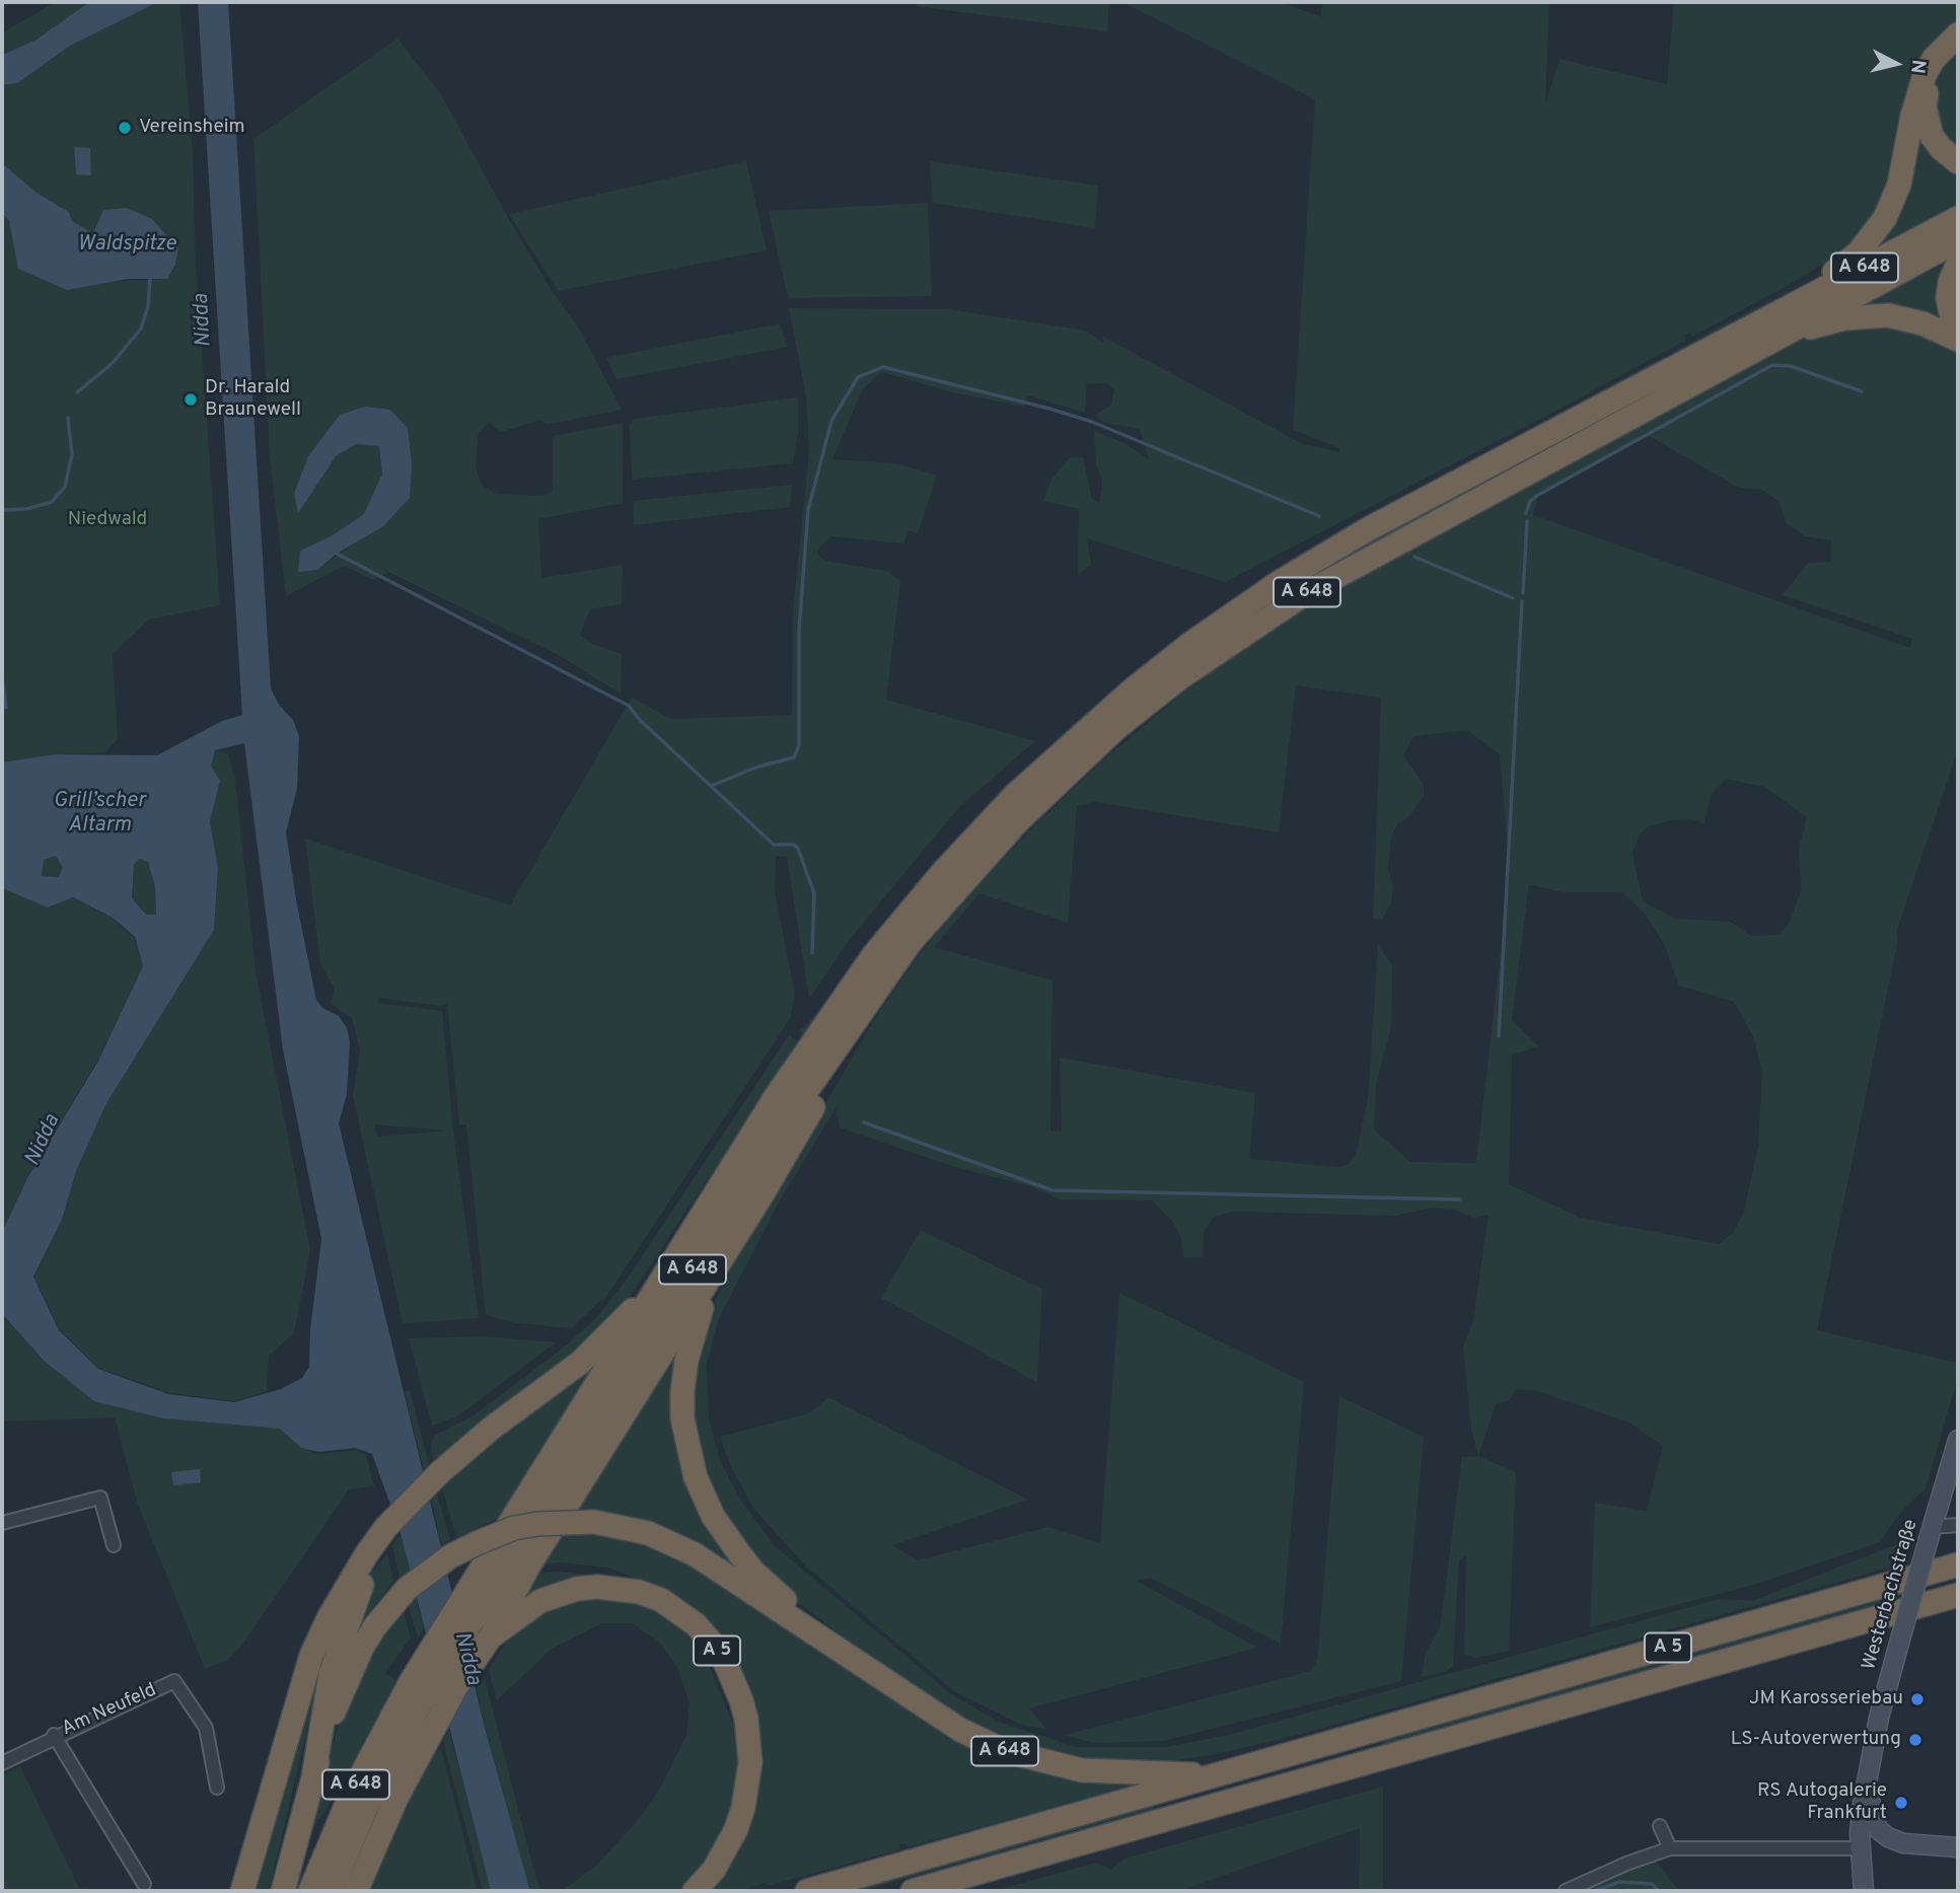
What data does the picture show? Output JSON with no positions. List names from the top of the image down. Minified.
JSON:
{"streets":{"highway":["A 648","A 5"],"main road":["Westerbachstraße"],"street":["Am Neufeld"]},"crossings":[["A 648","A 5"]],"water":["Waldspitze","Nidda","Grill’scher Altarm"],"parks":["Niedwald"],"places":["Vereinsheim","Dr. Harald Braunewell","JM Karosseriebau","LS-Autoverwertung","RS Autogalerie Frankfurt"],"north":"right"}
